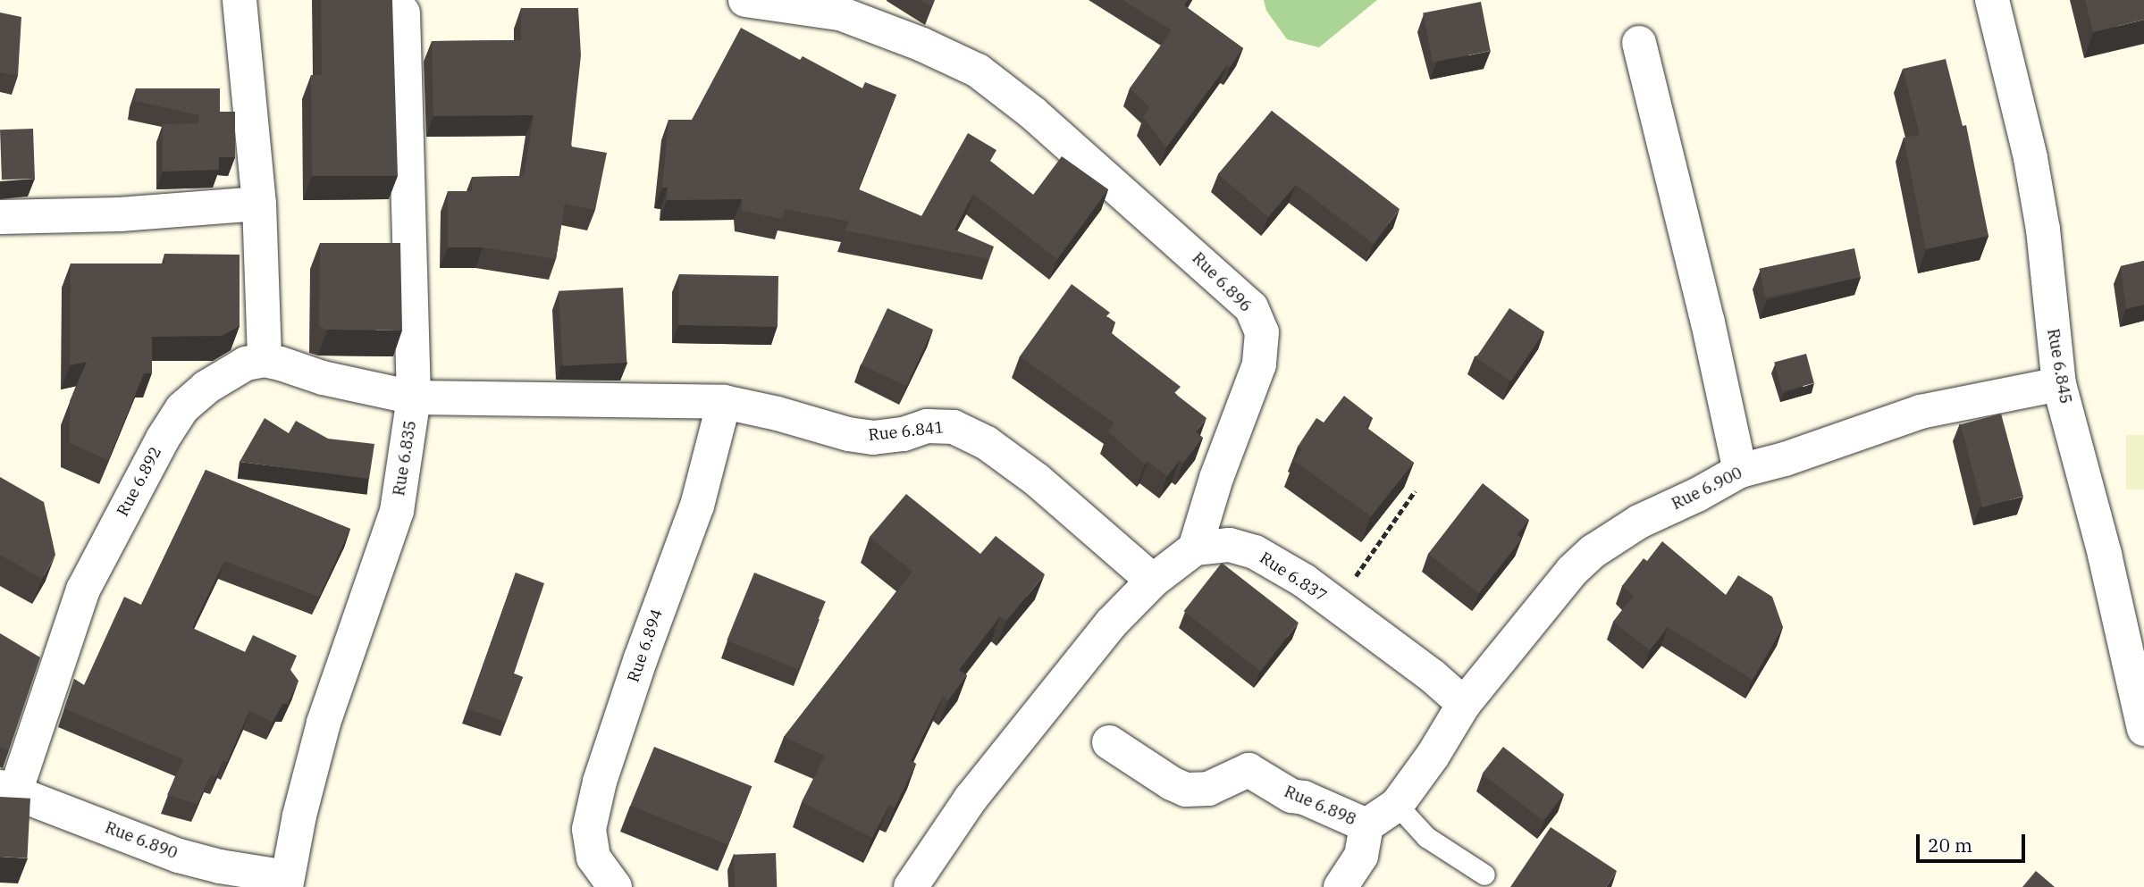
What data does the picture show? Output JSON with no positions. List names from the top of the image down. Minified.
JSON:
{"streets":{"street":["Rue 6.896","Rue 6.845","Rue 6.841","Rue 6.835","Rue 6.892","Rue 6.900","Rue 6.837","Rue 6.894","Rue 6.898","Rue 6.890"]},"crossings":[["Rue 6.896","Rue 6.837"],["Rue 6.845","Rue 6.900"],["Rue 6.841","Rue 6.835"],["Rue 6.841","Rue 6.894"],["Rue 6.835","Rue 6.890"],["Rue 6.892","Rue 6.890"],["Rue 6.900","Rue 6.837"]],"scale_bar":"20 m"}
